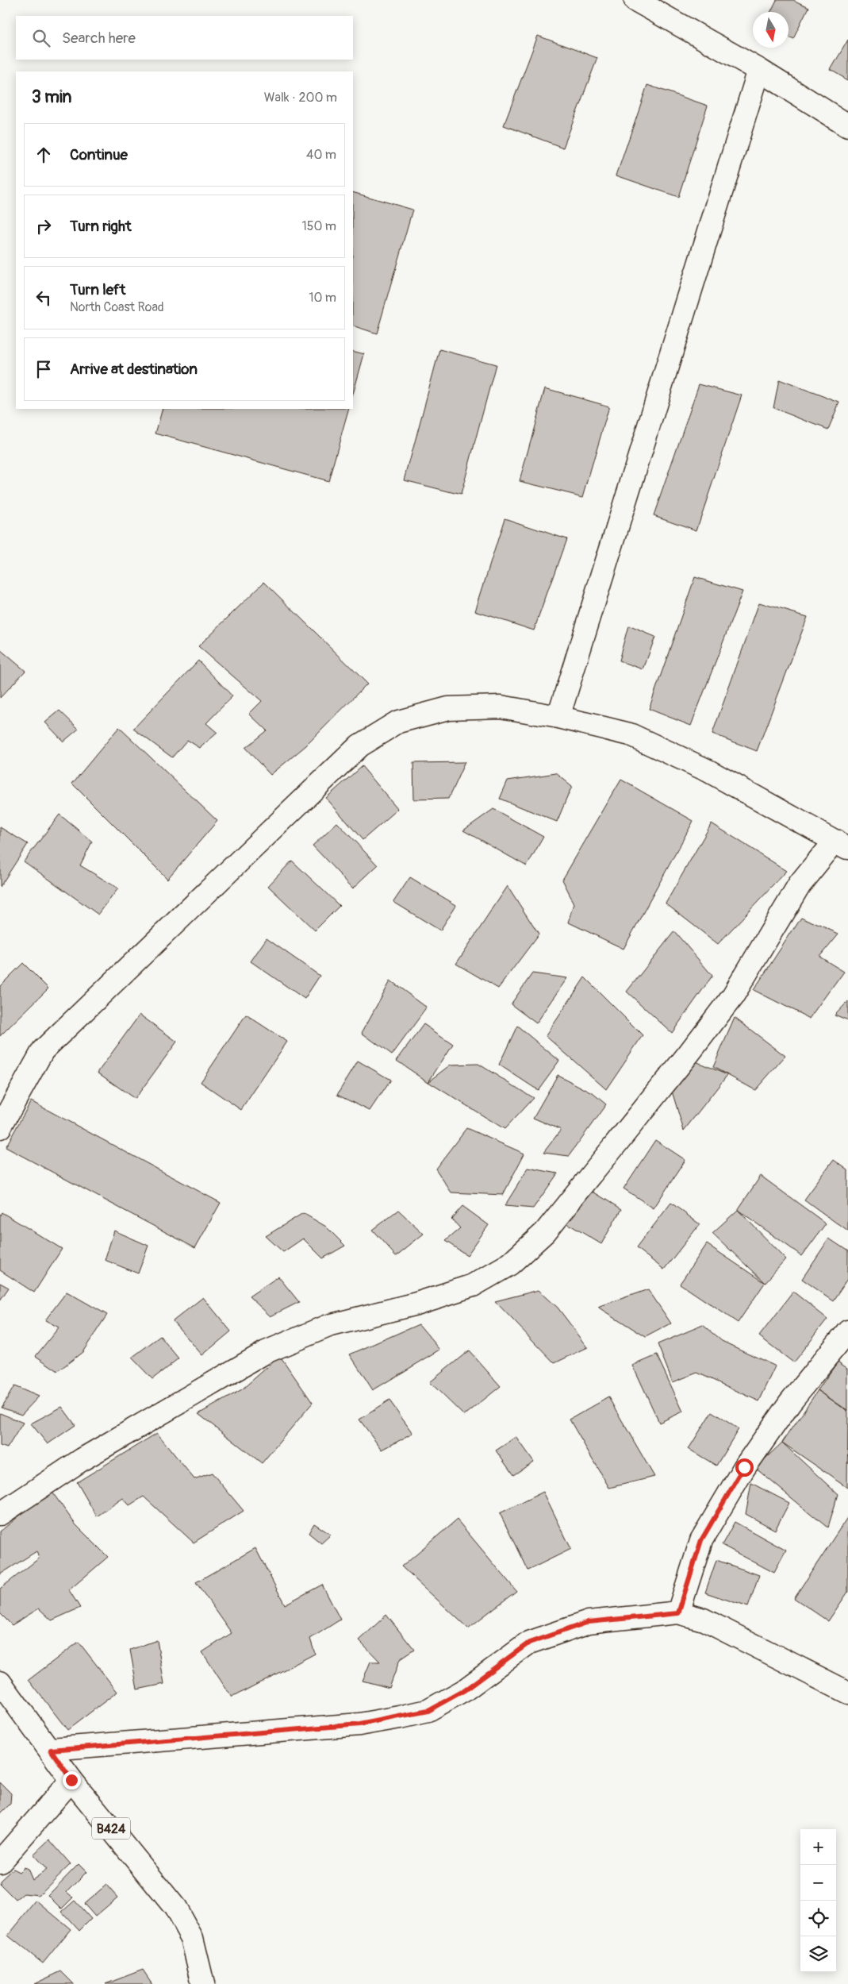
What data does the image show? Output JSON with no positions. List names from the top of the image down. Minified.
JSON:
{"streets":{"street":["B424"]},"north":"bottom","page":{"search":"Search here","heading":["3 min","Walk · 200 m"],"list":[["Continue","40 m"],["Turn right","150 m"],["Turn left","North Coast Road","10 m"],"Arrive at destination"],"map_buttons":["+","−"]}}
